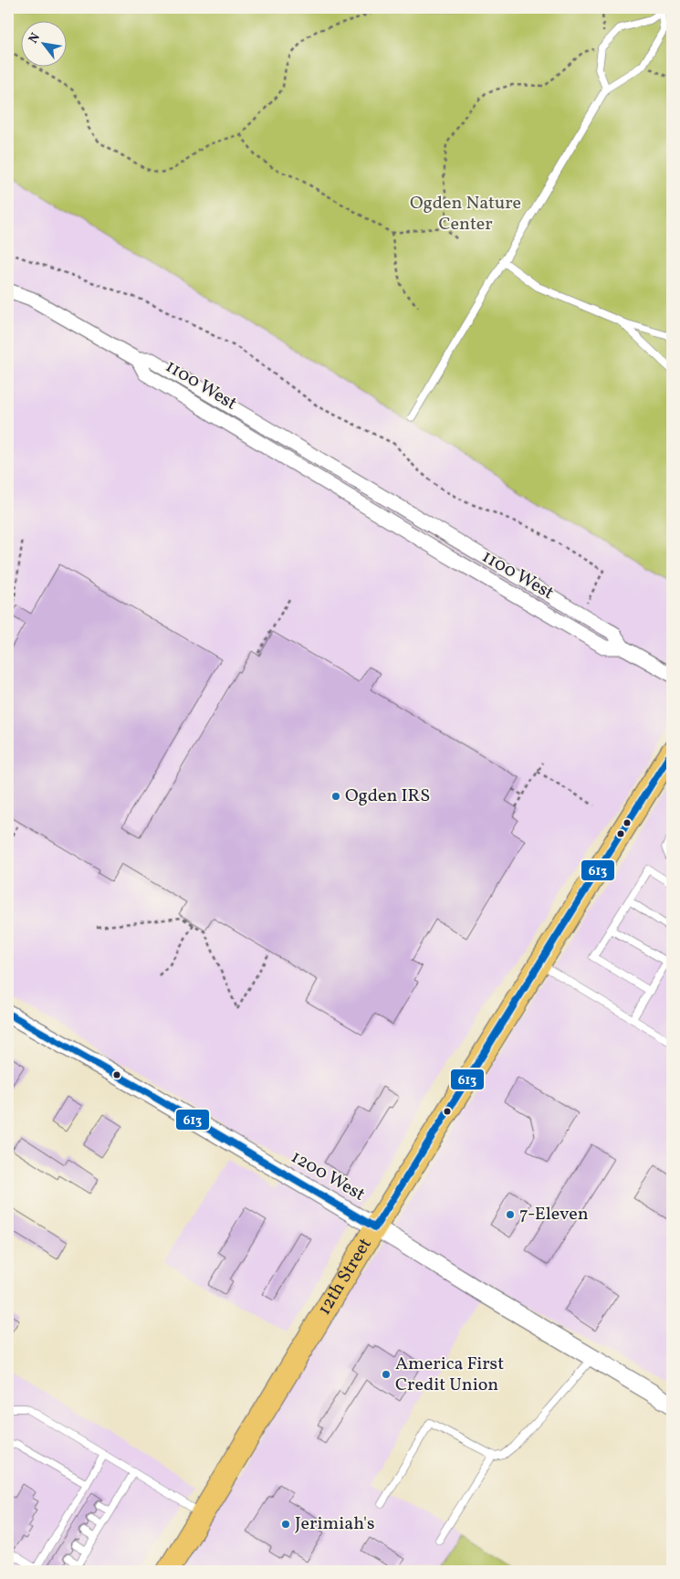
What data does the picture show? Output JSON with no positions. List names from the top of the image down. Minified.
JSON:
{"streets":{"main road":["12th Street"],"street":["1100 West","1200 West"]},"crossings":[["1200 West","12th Street"]],"parks":["Ogden Nature Center"],"places":["Ogden IRS","7-Eleven","America First Credit Union","Jerimiah's"],"lines":["transit line 613"],"north":"top left"}
